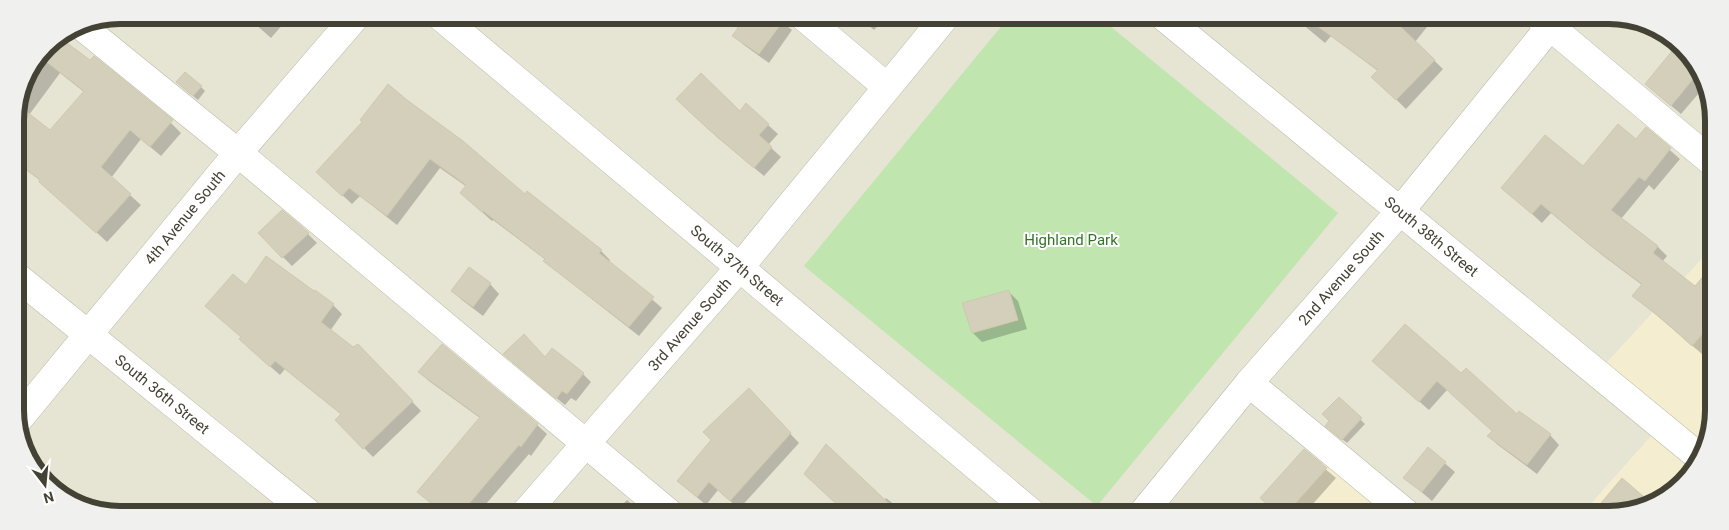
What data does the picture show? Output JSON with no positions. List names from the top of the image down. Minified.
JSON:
{"streets":{"street":["4th Avenue South","South 38th Street","South 37th Street","2nd Avenue South","3rd Avenue South","South 36th Street"]},"crossings":[["4th Avenue South","South 36th Street"],["South 38th Street","2nd Avenue South"],["South 37th Street","3rd Avenue South"]],"parks":["Highland Park"],"north":"bottom"}
